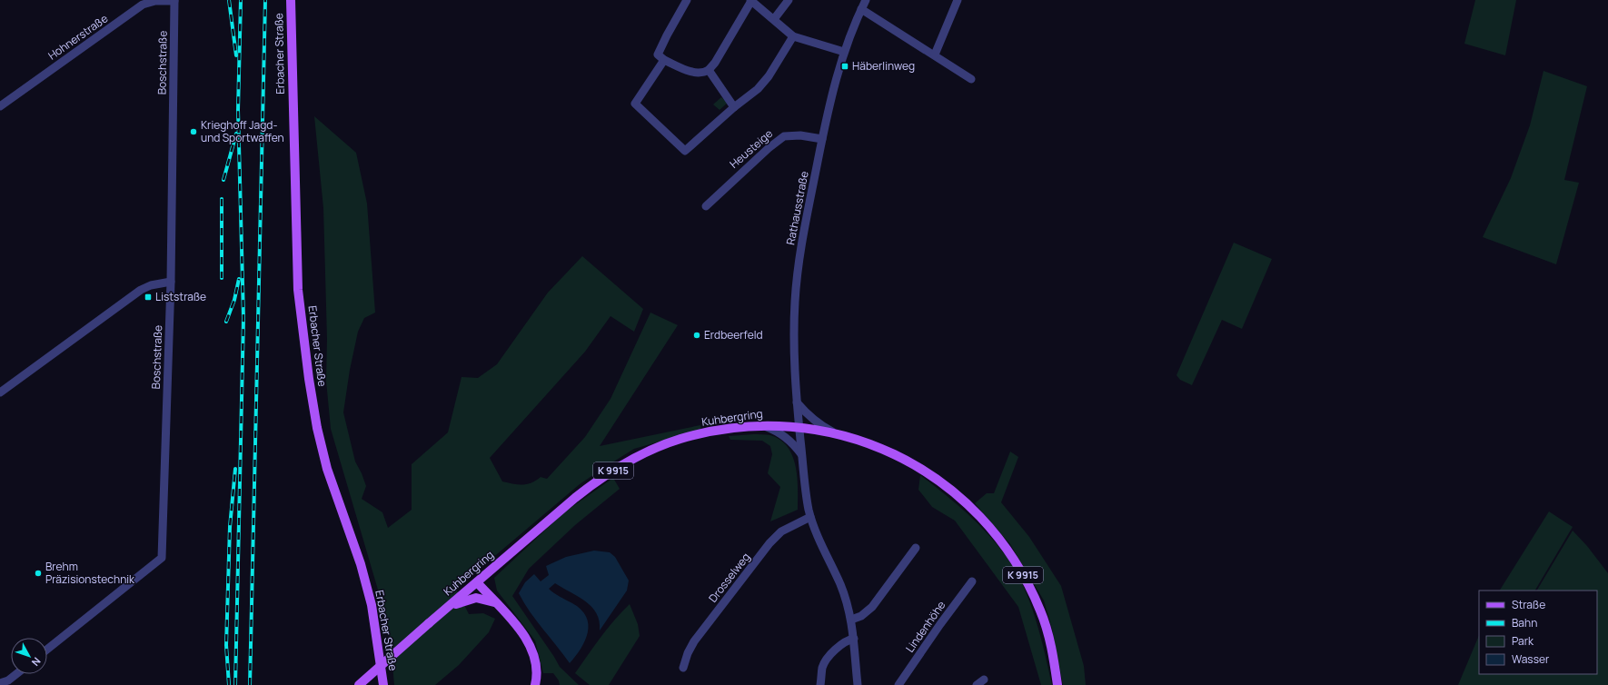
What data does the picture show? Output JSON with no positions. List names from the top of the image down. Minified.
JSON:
{"streets":{"main road":["Erbacher Straße","Kuhbergring","K 9915"],"street":["Hohnerstraße","Boschstraße","Heusteige","Rathausstraße","Drosselweg","Lindenhöhe"]},"crossings":[["Hohnerstraße","Boschstraße"],["Heusteige","Rathausstraße"],["Rathausstraße","Kuhbergring"],["Rathausstraße","Drosselweg"]],"places":{"transit":["Häberlinweg","Liststraße"],"other":["Krieghoff Jagd- und Sportwaffen","Erdbeerfeld","Brehm Präzisionstechnik"]},"legend":["Straße","Bahn","Park","Wasser"],"north":"bottom right"}
